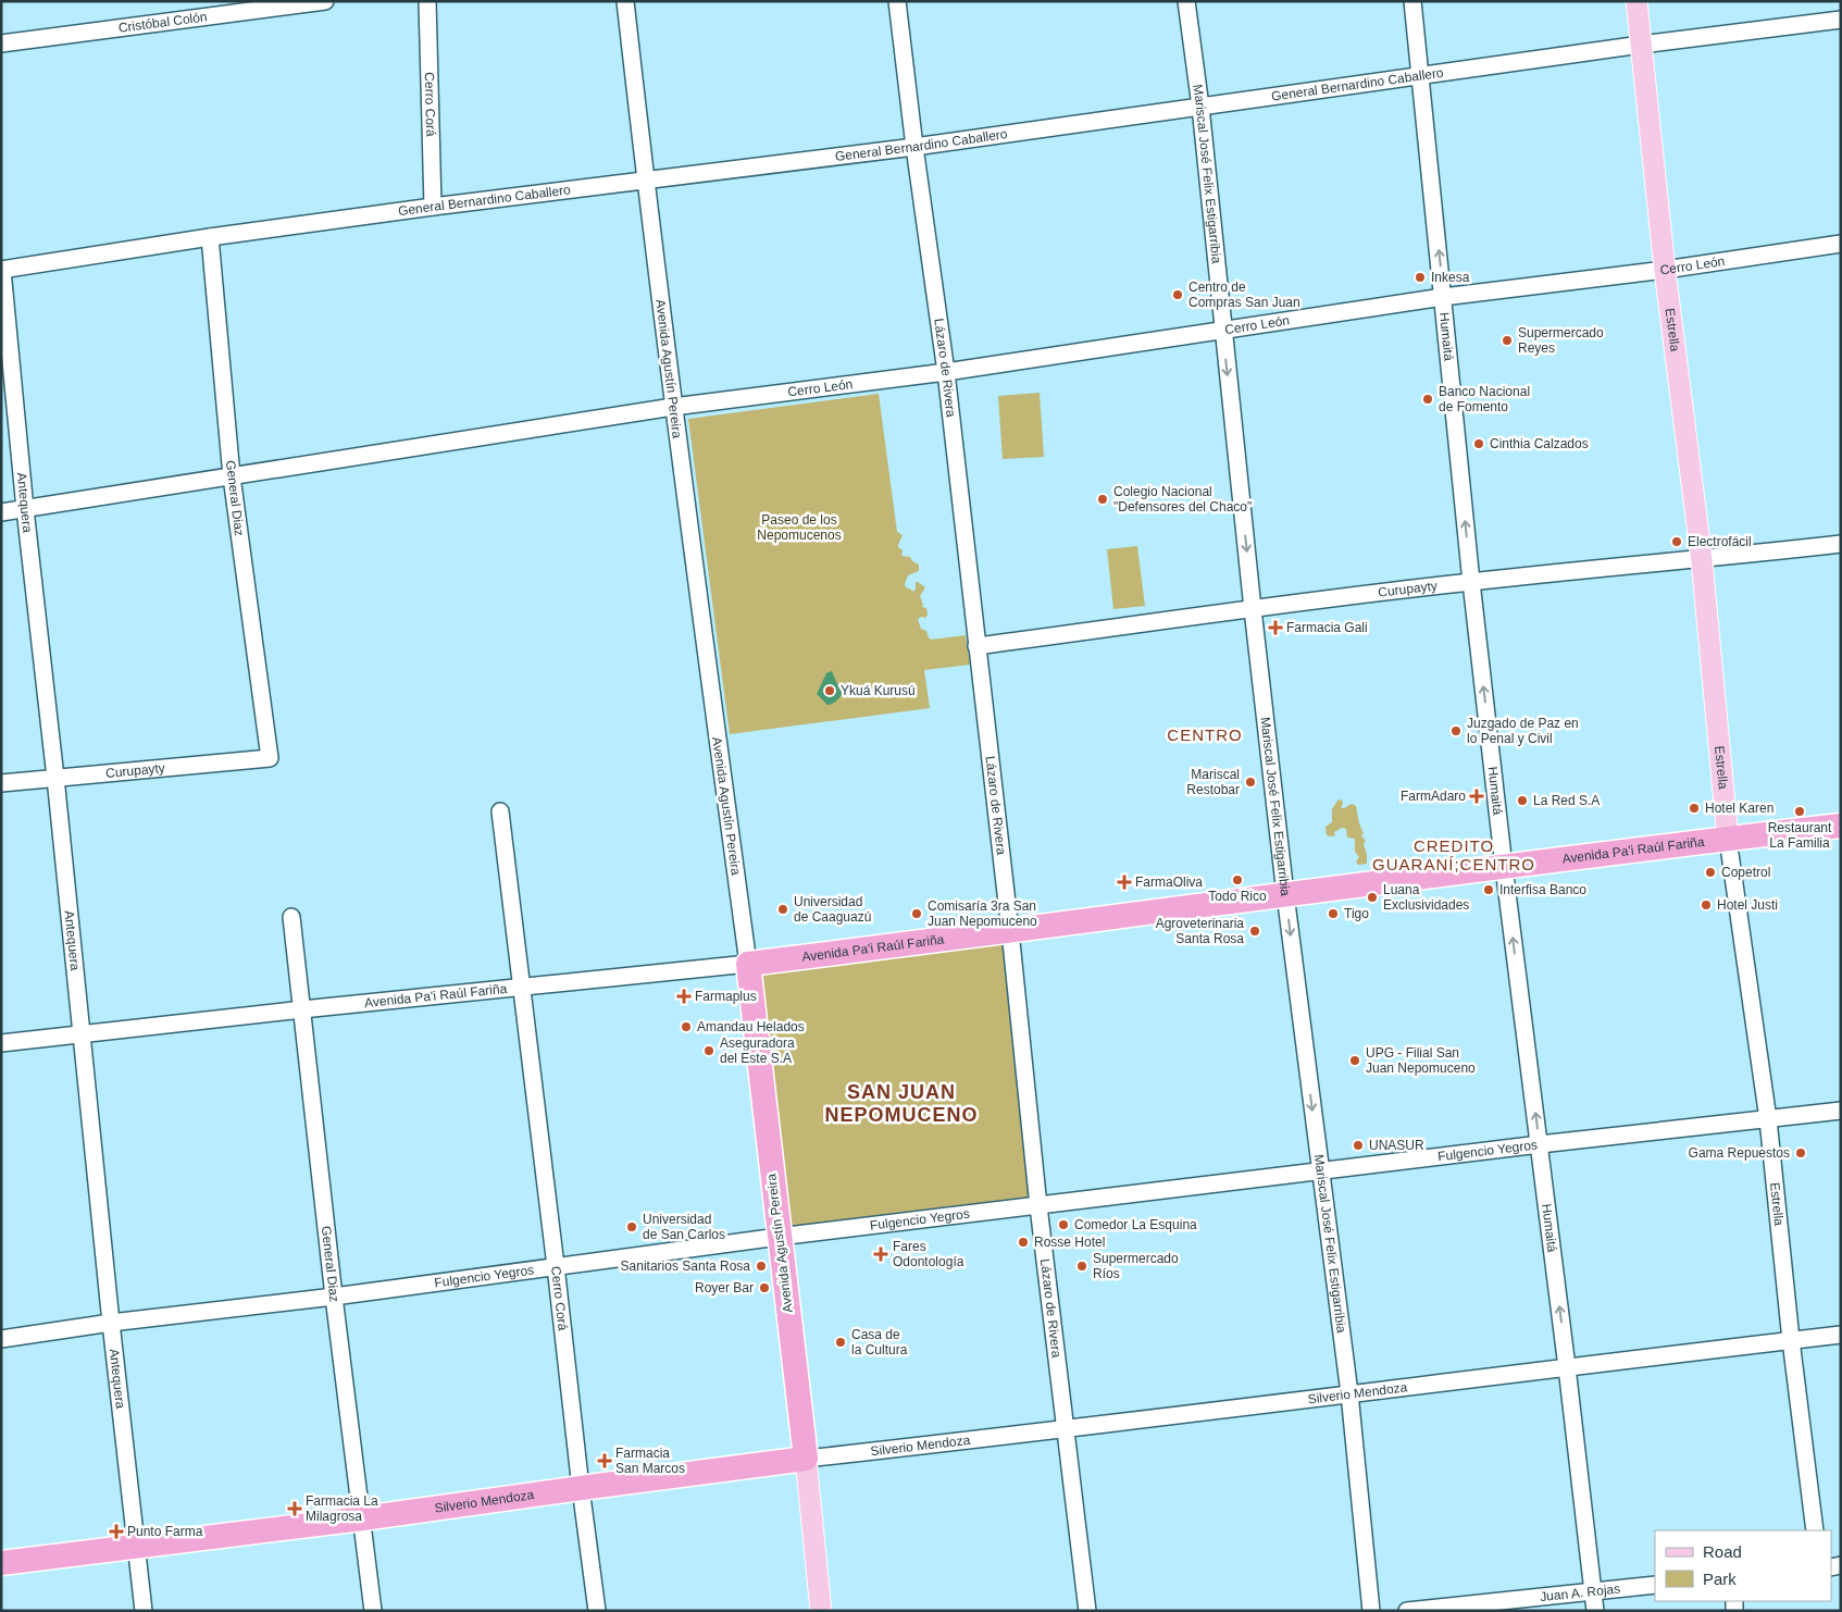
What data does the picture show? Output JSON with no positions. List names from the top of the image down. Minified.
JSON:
{"streets":{"highway":["Avenida Agustín Pereira","Avenida Pa'i Raúl Fariña","Silverio Mendoza"],"main road":["Estrella"],"street":["Cristóbal Colón","General Bernardino Caballero","Cerro Corá","Mariscal José Felix Estigarribia","Cerro León","Humaitá","Lázaro de Rivera","General Diaz","Antequera","Curupayty","Fulgencio Yegros","Juan A. Rojas"]},"crossings":[["General Bernardino Caballero","Cerro Corá"],["General Bernardino Caballero","Mariscal José Felix Estigarribia"],["General Bernardino Caballero","Estrella"],["General Bernardino Caballero","Humaitá"],["General Bernardino Caballero","Lázaro de Rivera"],["General Bernardino Caballero","Avenida Agustín Pereira"],["General Bernardino Caballero","General Diaz"],["General Bernardino Caballero","Antequera"],["Cerro Corá","Avenida Pa'i Raúl Fariña"],["Cerro Corá","Fulgencio Yegros"],["Cerro Corá","Silverio Mendoza"],["Mariscal José Felix Estigarribia","Cerro León"],["Mariscal José Felix Estigarribia","Curupayty"],["Mariscal José Felix Estigarribia","Avenida Pa'i Raúl Fariña"],["Mariscal José Felix Estigarribia","Fulgencio Yegros"],["Mariscal José Felix Estigarribia","Silverio Mendoza"],["Cerro León","Estrella"],["Cerro León","Humaitá"],["Cerro León","Lázaro de Rivera"],["Cerro León","Avenida Agustín Pereira"],["Cerro León","General Diaz"],["Cerro León","Antequera"],["Estrella","Curupayty"],["Estrella","Avenida Pa'i Raúl Fariña"],["Estrella","Fulgencio Yegros"],["Estrella","Silverio Mendoza"],["Humaitá","Curupayty"],["Humaitá","Avenida Pa'i Raúl Fariña"],["Humaitá","Fulgencio Yegros"],["Humaitá","Silverio Mendoza"],["Humaitá","Juan A. Rojas"],["Lázaro de Rivera","Curupayty"],["Lázaro de Rivera","Avenida Pa'i Raúl Fariña"],["Lázaro de Rivera","Fulgencio Yegros"],["Lázaro de Rivera","Silverio Mendoza"],["Avenida Agustín Pereira","Avenida Pa'i Raúl Fariña"],["Avenida Agustín Pereira","Fulgencio Yegros"],["Avenida Agustín Pereira","Silverio Mendoza"],["General Diaz","Curupayty"],["General Diaz","Avenida Pa'i Raúl Fariña"],["General Diaz","Fulgencio Yegros"],["General Diaz","Silverio Mendoza"],["Antequera","Curupayty"],["Antequera","Avenida Pa'i Raúl Fariña"],["Antequera","Fulgencio Yegros"],["Antequera","Silverio Mendoza"]],"one_way":["Humaitá"],"districts":["CENTRO","CREDITO GUARANÍ;CENTRO","SAN JUAN NEPOMUCENO"],"parks":["Paseo de los Nepomucenos"],"places":{"other":["Inkesa","Centro de Compras San Juan","Supermercado Reyes","Banco Nacional de Fomento","Cinthia Calzados","Colegio Nacional \"Defensores del Chaco\"","Electrofácil","Ykuá Kurusú","Juzgado de Paz en lo Penal y Civil","Mariscal Restobar","La Red S.A","Hotel Karen","Restaurant La Familia","Copetrol","Todo Rico","Interfisa Banco","Luana Exclusividades","Hotel Justi","Universidad de Caaguazú","Comisaría 3ra San Juan Nepomuceno","Tigo","Agroveterinaria Santa Rosa","Amandau Helados","Aseguradora del Este S.A","UPG - Filial San Juan Nepomuceno","UNASUR","Gama Repuestos","Comedor La Esquina","Universidad de San Carlos","Rosse Hotel","Sanitarios Santa Rosa","Supermercado Ríos","Royer Bar","Casa de la Cultura"],"health":["Farmacia Gali","FarmAdaro","FarmaOliva","Farmaplus","Fares Odontología","Farmacia San Marcos","Farmacia La Milagrosa","Punto Farma"]},"legend":["Road","Park"]}
